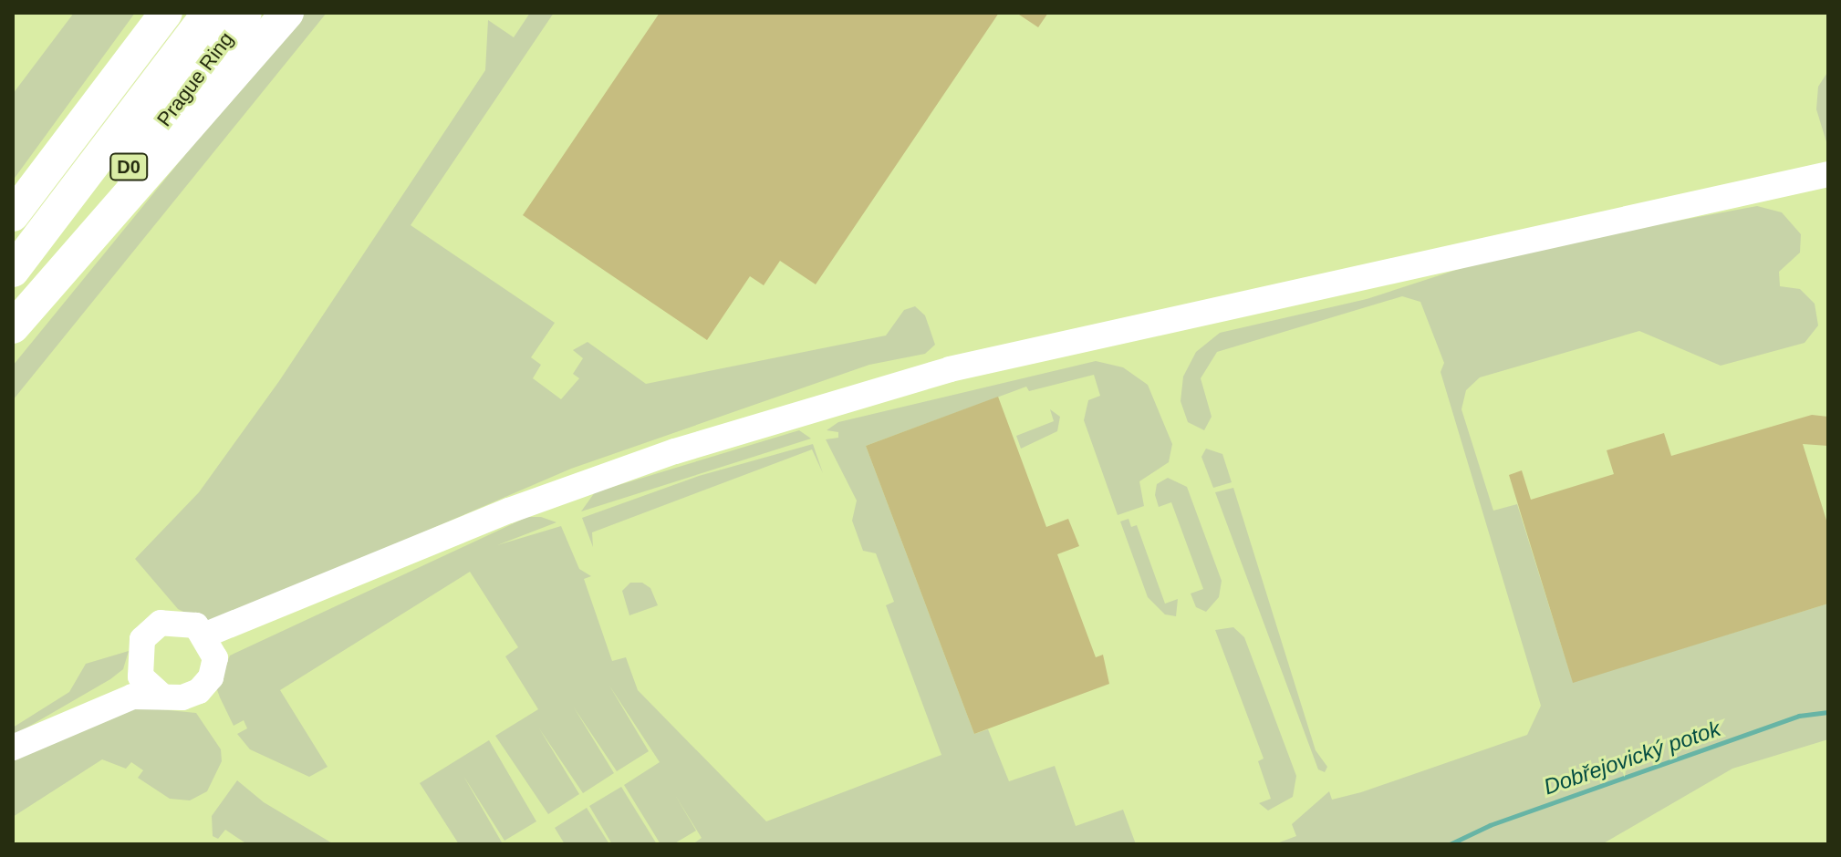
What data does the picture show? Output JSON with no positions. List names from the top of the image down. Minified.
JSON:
{"streets":{"highway":["Prague Ring","D0"]},"water":["Dobřejovický potok"]}
